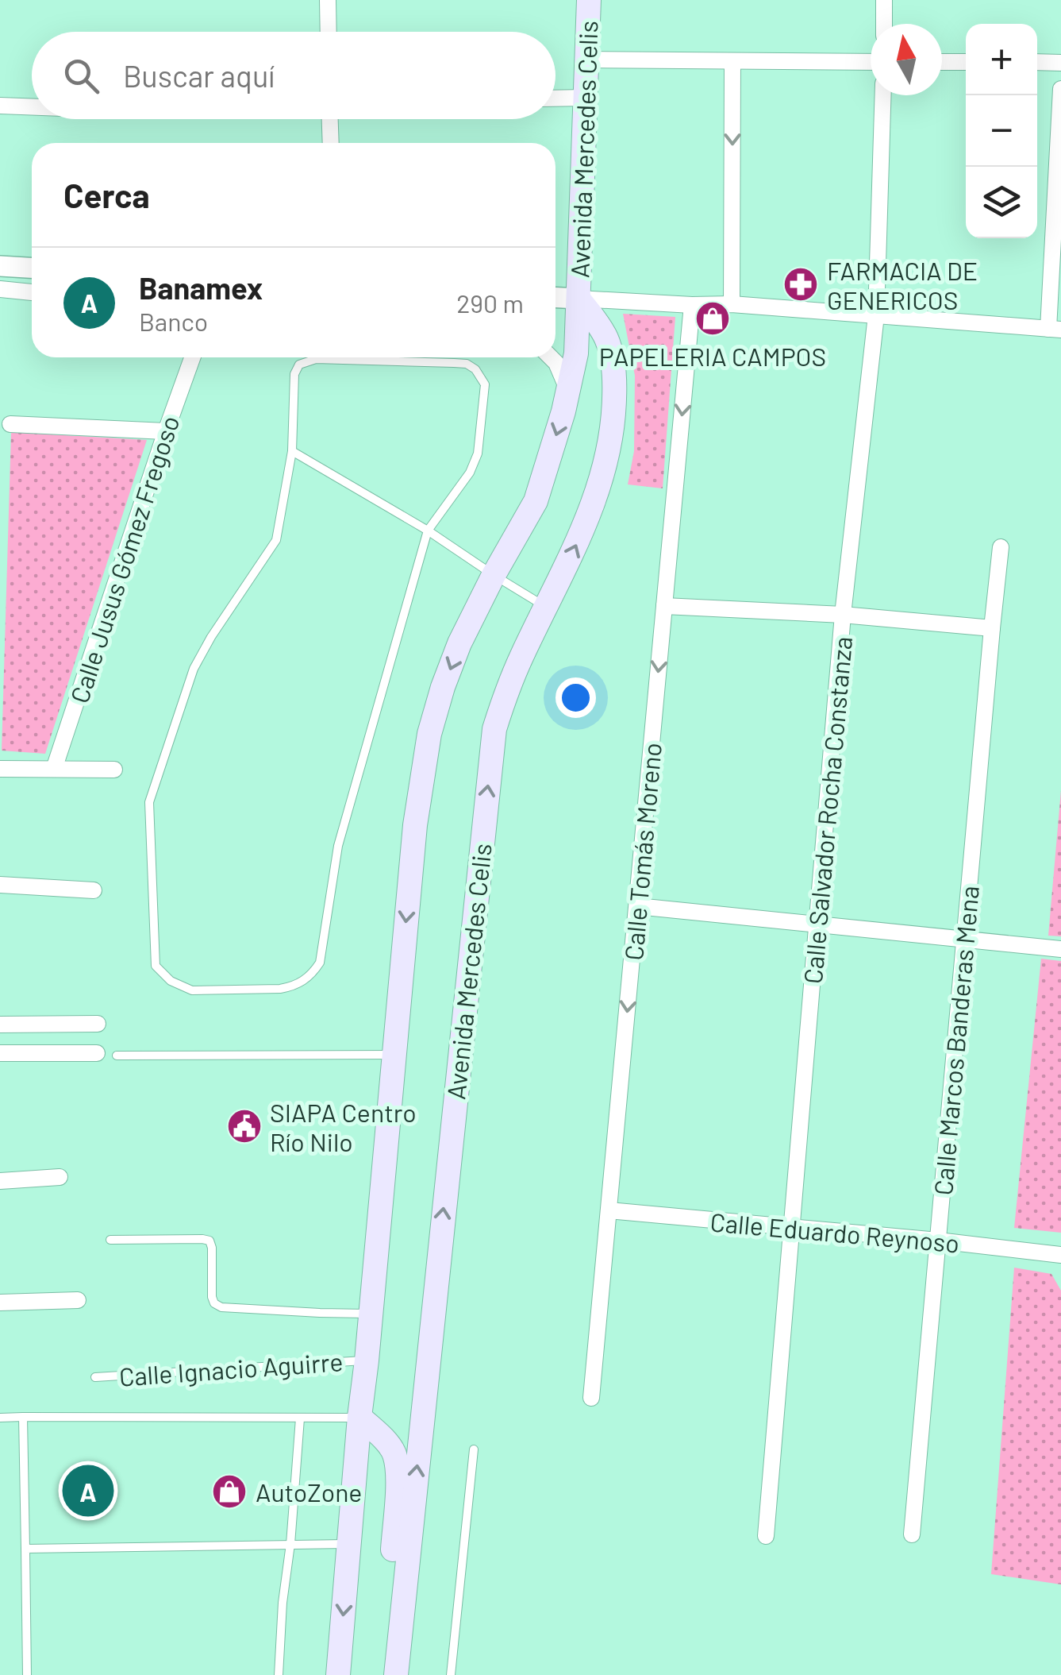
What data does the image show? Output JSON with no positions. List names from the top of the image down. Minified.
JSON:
{"streets":{"main road":["Avenida Mercedes Celis"],"street":["Calle Jusus Gómez Fregoso","Calle Salvador Rocha Constanza","Calle Tomás Moreno","Calle Marcos Banderas Mena","Calle Eduardo Reynoso"],"lane":["Calle Ignacio Aguirre"]},"crossings":[["Avenida Mercedes Celis","Calle Ignacio Aguirre"],["Calle Salvador Rocha Constanza","Calle Eduardo Reynoso"],["Calle Tomás Moreno","Calle Eduardo Reynoso"],["Calle Marcos Banderas Mena","Calle Eduardo Reynoso"]],"one_way":["Calle Tomás Moreno"],"places":{"pharmacy":["FARMACIA DE GENERICOS"],"shop":["PAPELERIA CAMPOS","AutoZone"],"public building":["SIAPA Centro Río Nilo"]},"north":"top","page":{"map_buttons":["+","−"],"search":"Buscar aquí","heading":"Cerca","list":[{"mark":"A","name":"Banamex","note":"Banco","value":"290 m"}],"pins":"A"}}
